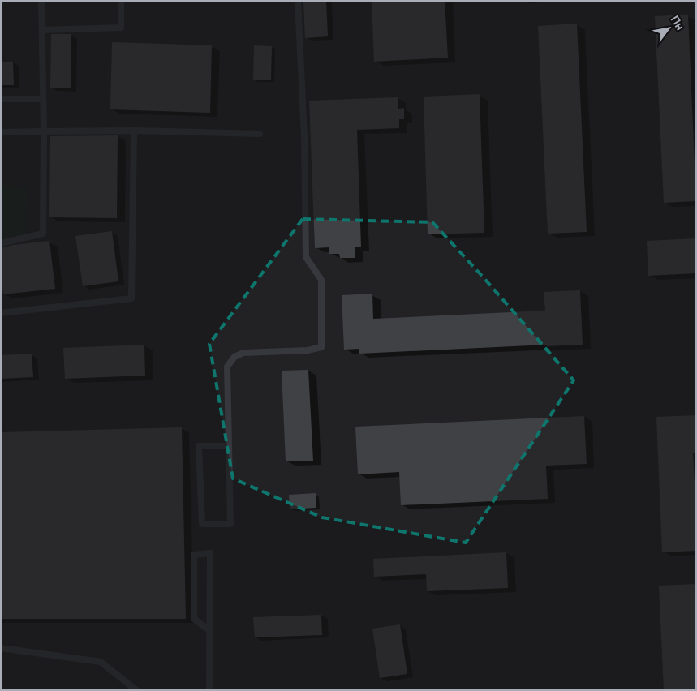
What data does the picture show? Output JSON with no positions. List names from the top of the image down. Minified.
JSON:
{"north":"top right"}
